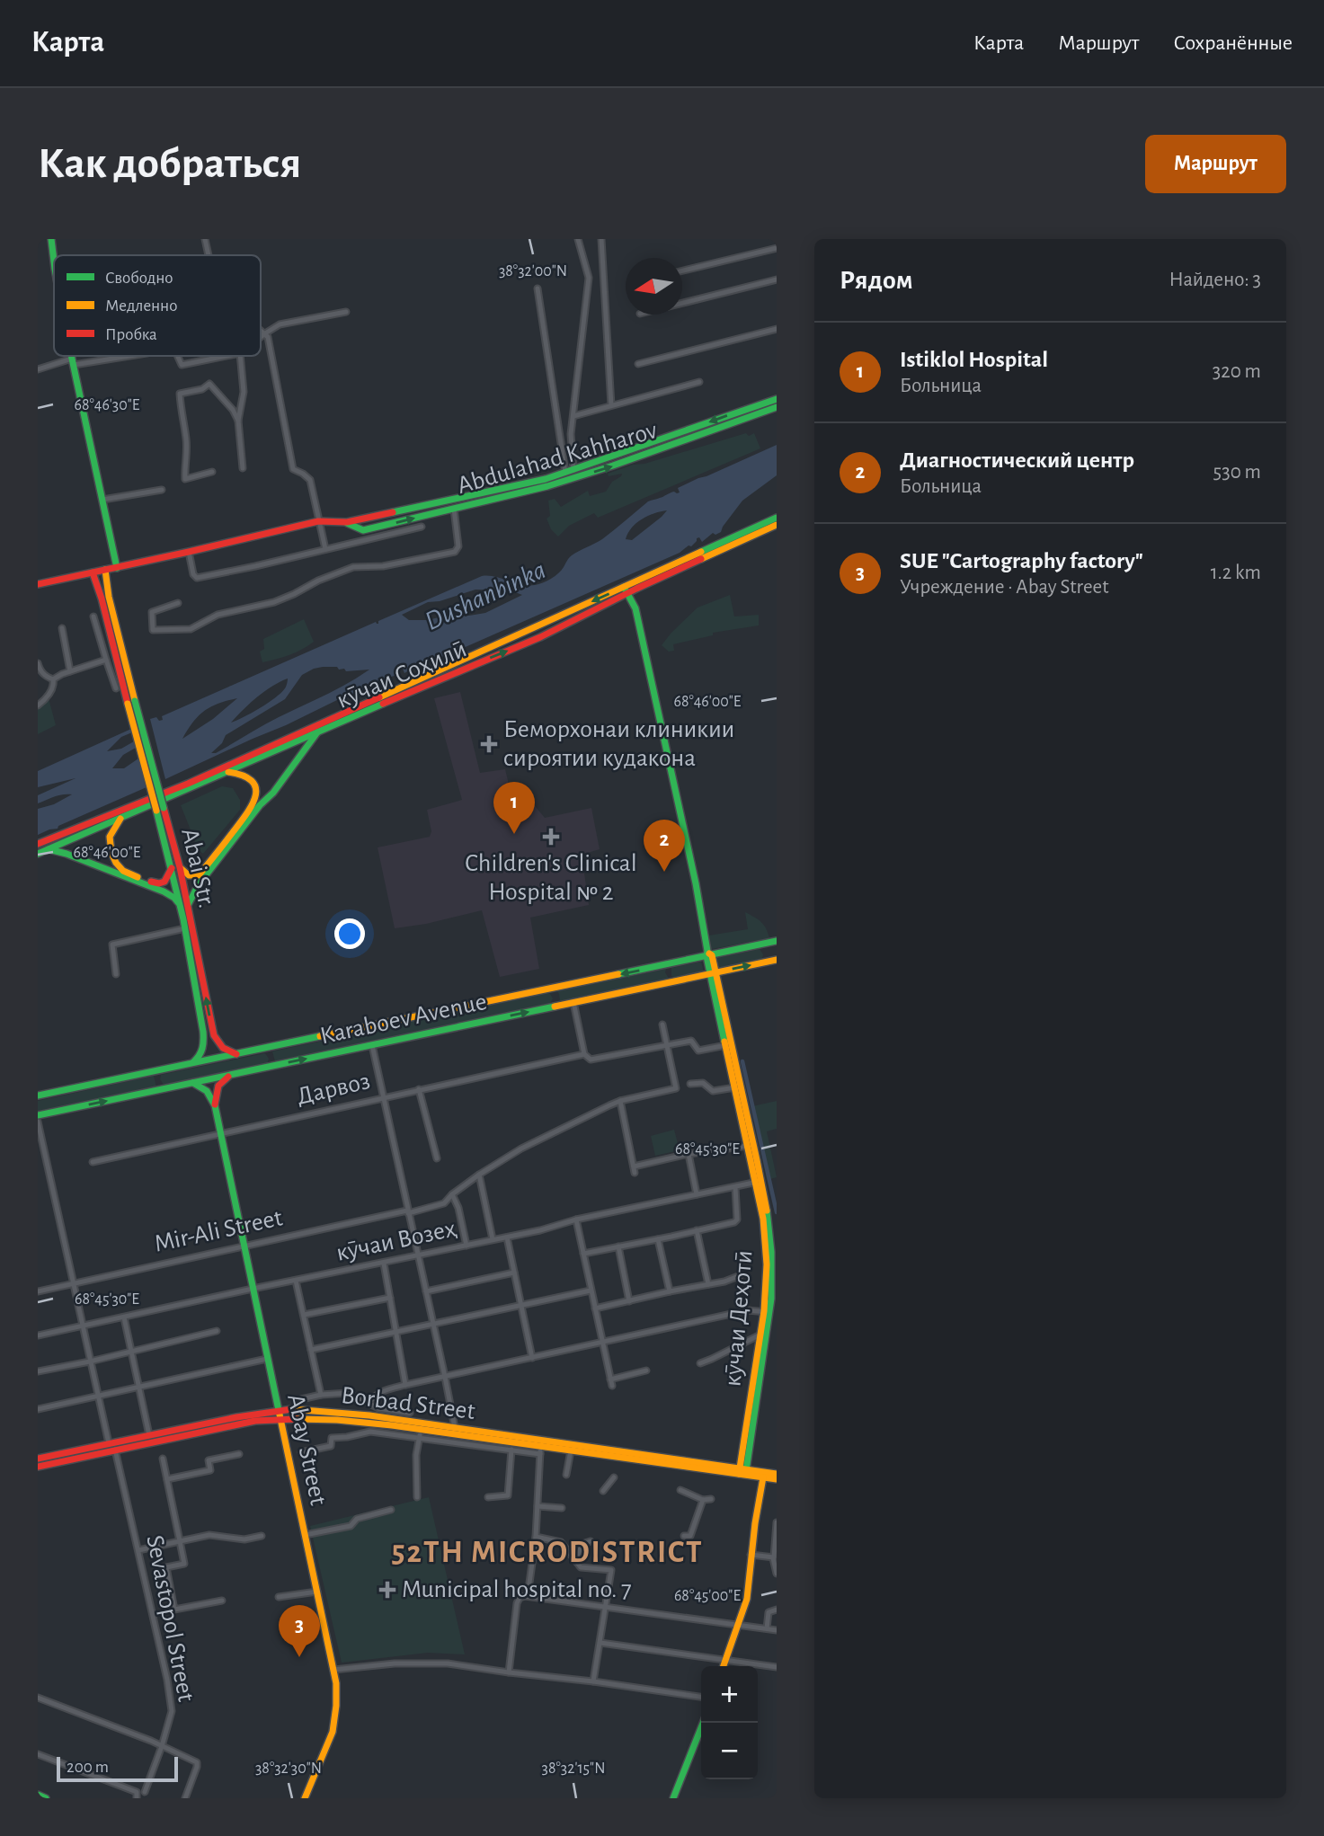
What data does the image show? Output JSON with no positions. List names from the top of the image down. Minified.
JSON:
{"streets":{"main road":["Abdulahad Kahharov","кӯчаи Соҳилӣ","Abai Str.","Karaboev Avenue","кӯчаи Деҳотӣ","Borbad Street","Abay Street"],"street":["Дарвоз","Mir-Ali Street","кӯчаи Возеҳ","Sevastopol Street"]},"crossings":[["Abdulahad Kahharov","Abai Str."],["кӯчаи Соҳилӣ","кӯчаи Деҳотӣ"],["Abai Str.","Karaboev Avenue"],["Karaboev Avenue","кӯчаи Деҳотӣ"],["Дарвоз","Mir-Ali Street"],["Дарвоз","Abay Street"],["Mir-Ali Street","Abay Street"],["кӯчаи Возеҳ","кӯчаи Деҳотӣ"],["кӯчаи Возеҳ","Abay Street"],["кӯчаи Деҳотӣ","Borbad Street"],["Borbad Street","Abay Street"],["Borbad Street","Sevastopol Street"]],"districts":["52TH MICRODISTRICT"],"water":["Dushanbinka"],"places":{"health":["Беморхонаи клиникии сироятии кудакона","Children's Clinical Hospital № 2","Municipal hospital no. 7"]},"legend":["Свободно","Медленно","Пробка"],"scale_bar":"200 m","north":"left","page":{"header":"Карта","nav":["Карта","Маршрут","Сохранённые"],"buttons":"Маршрут","title":"Как добраться","heading":["Рядом","Найдено: 3"],"list":[{"mark":"1","name":"Istiklol Hospital","note":"Больница","value":"320 m"},{"mark":"2","name":"Диагностический центр","note":"Больница","value":"530 m"},{"mark":"3","name":"SUE \"Cartography factory\"","note":"Учреждение · Abay Street","value":"1.2 km"}],"pins":["1","2","3"],"map_buttons":["+","−"],"scale":"200 m"},"coordinates":["38°32'00\"N","68°46'30\"E","68°46'00\"E","68°45'30\"E","68°45'00\"E","38°32'30\"N","38°32'15\"N"]}
